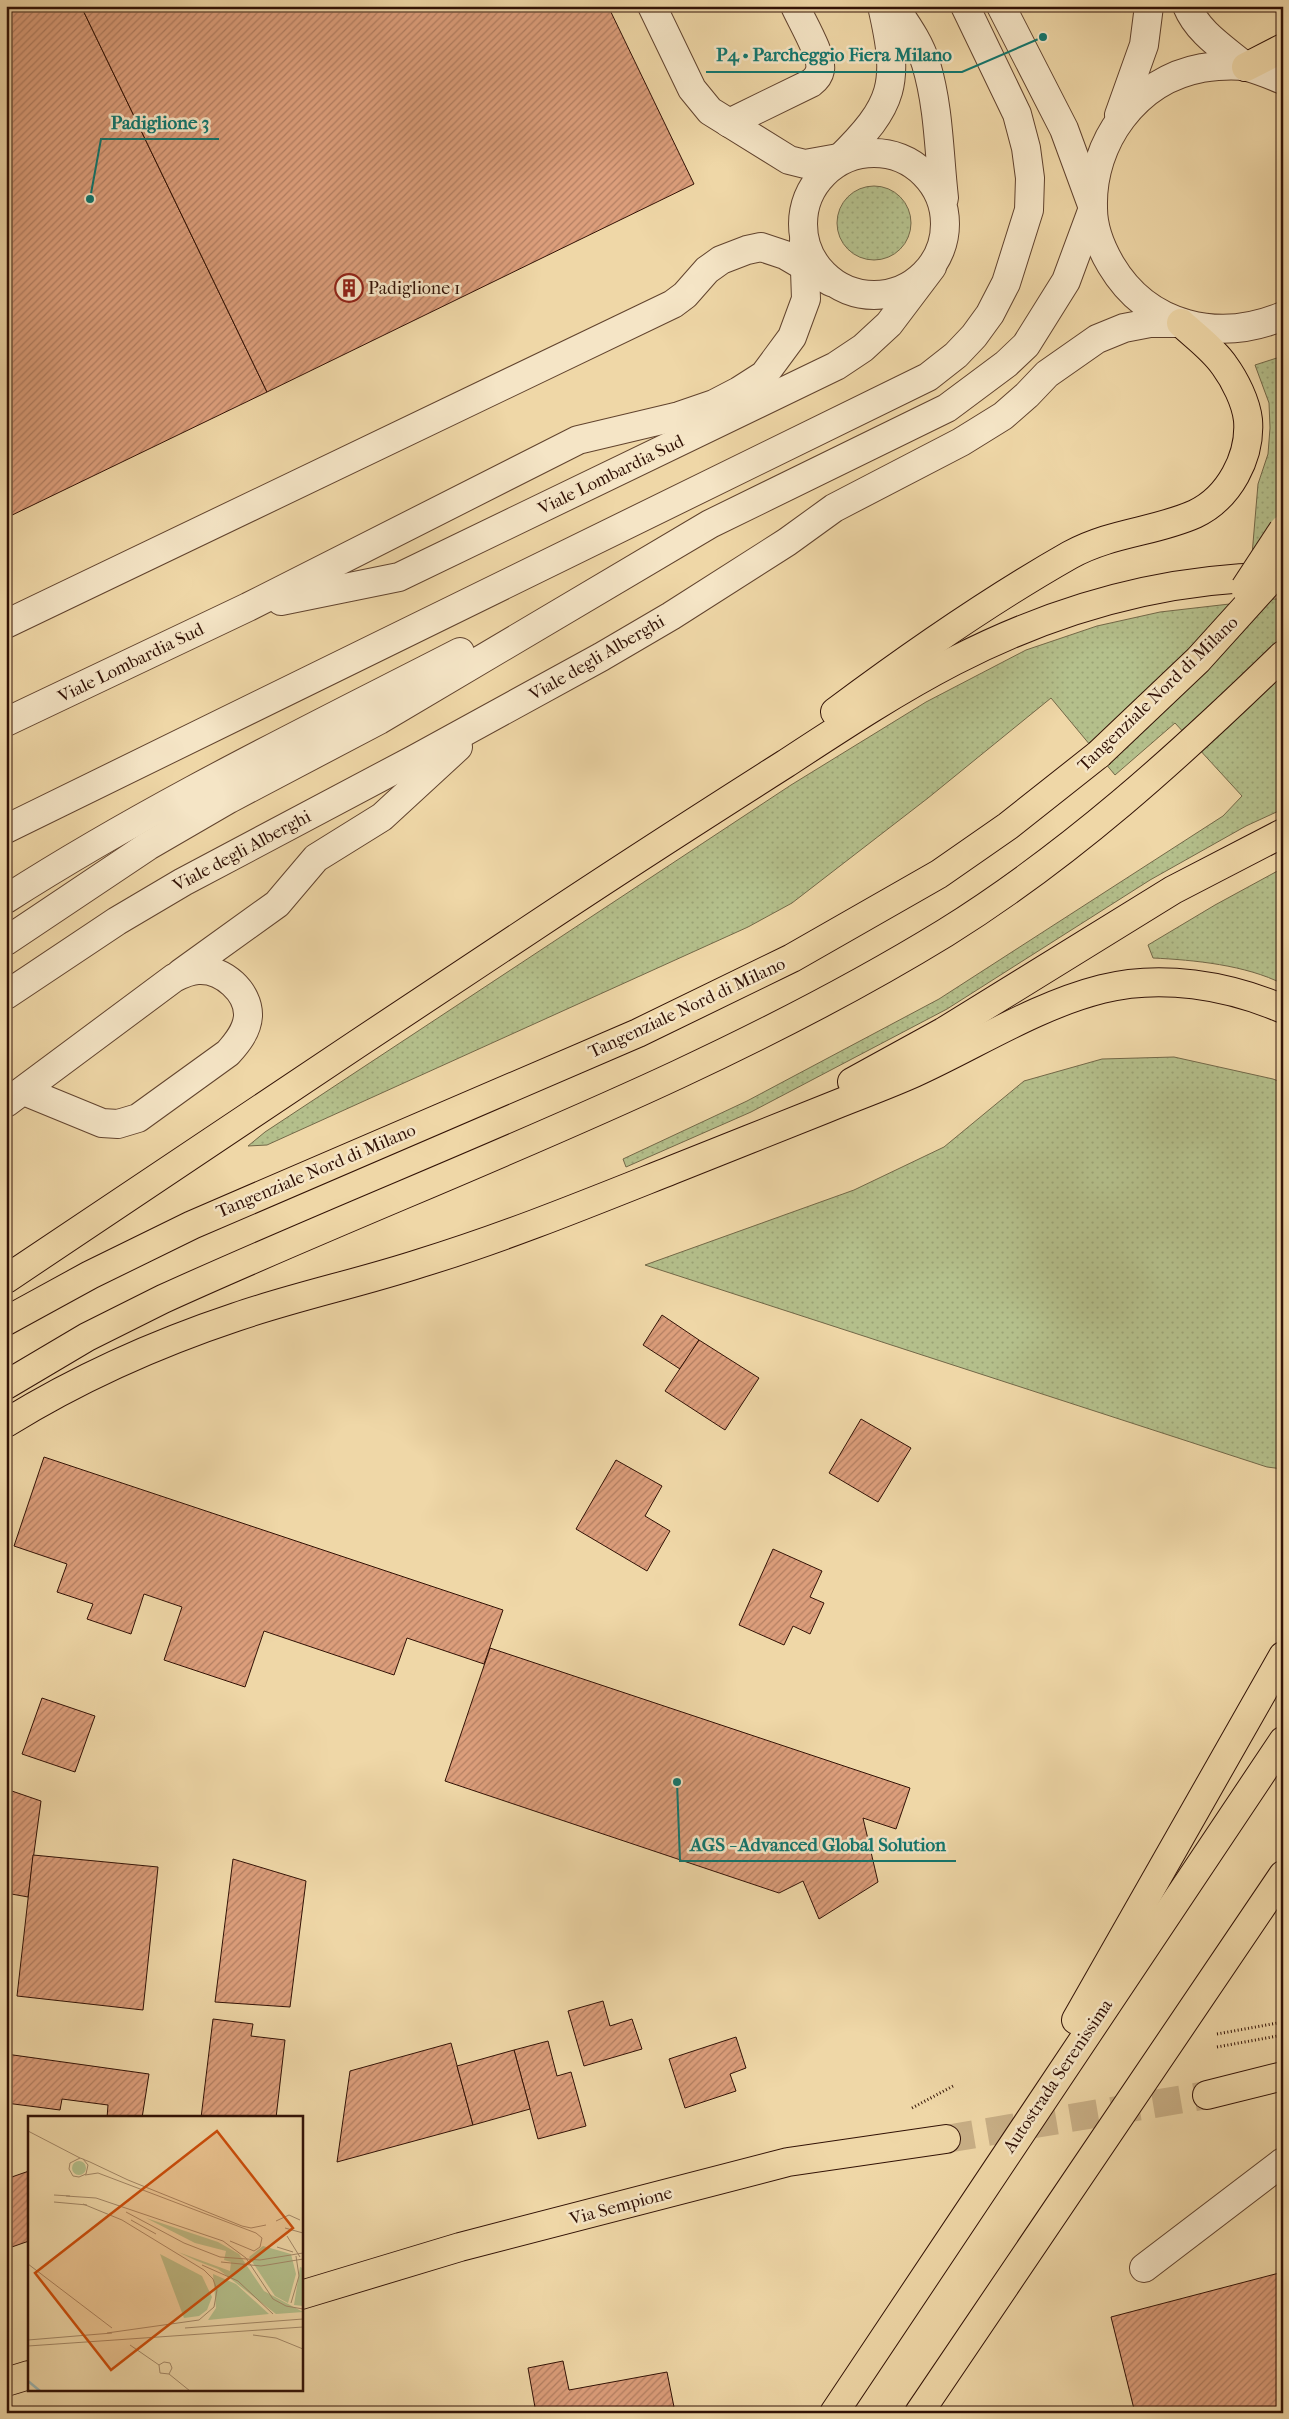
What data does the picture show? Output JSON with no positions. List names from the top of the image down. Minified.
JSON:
{"streets":{"main road":["Tangenziale Nord di Milano","Autostrada Serenissima","Via Sempione"],"street":["Viale Lombardia Sud","Viale degli Alberghi"]},"places":{"other":["P4 • Parcheggio Fiera Milano","Padiglione 3","AGS - Advanced Global Solution"],"building":["Padiglione 1"]}}
